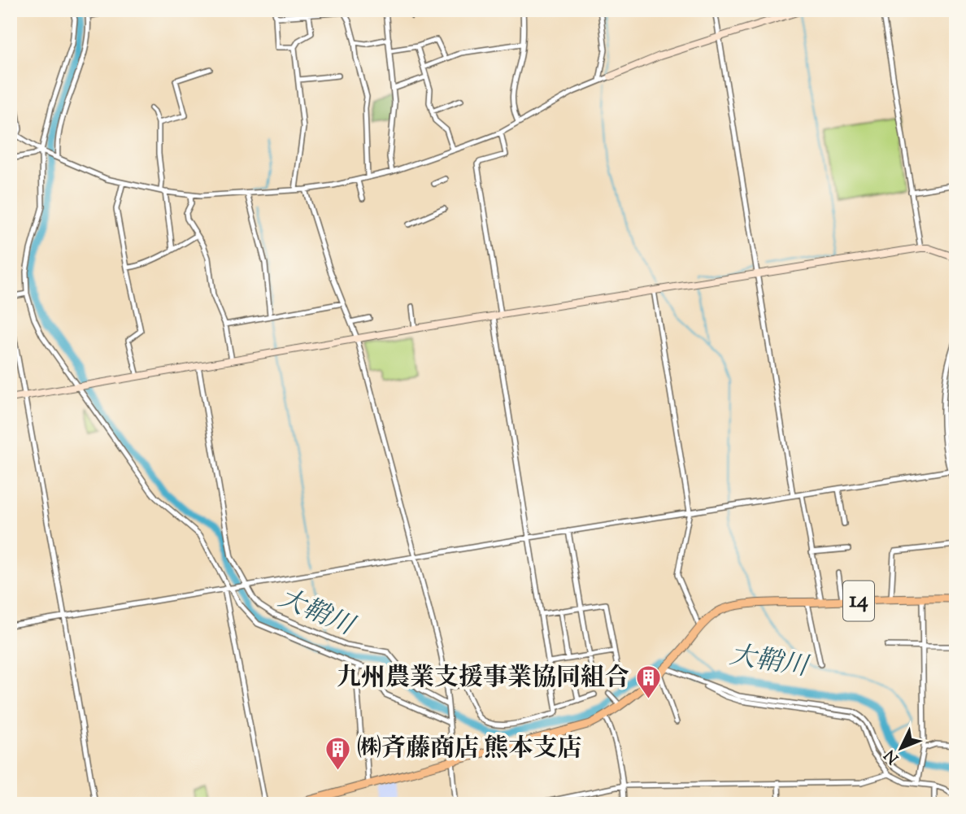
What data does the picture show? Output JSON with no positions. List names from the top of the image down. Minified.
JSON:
{"streets":{"main road":["14"]},"water":["大鞘川"],"places":{"building":["九州農業支援事業協同組合","㈱斉藤商店 熊本支店"]},"north":"bottom left"}
